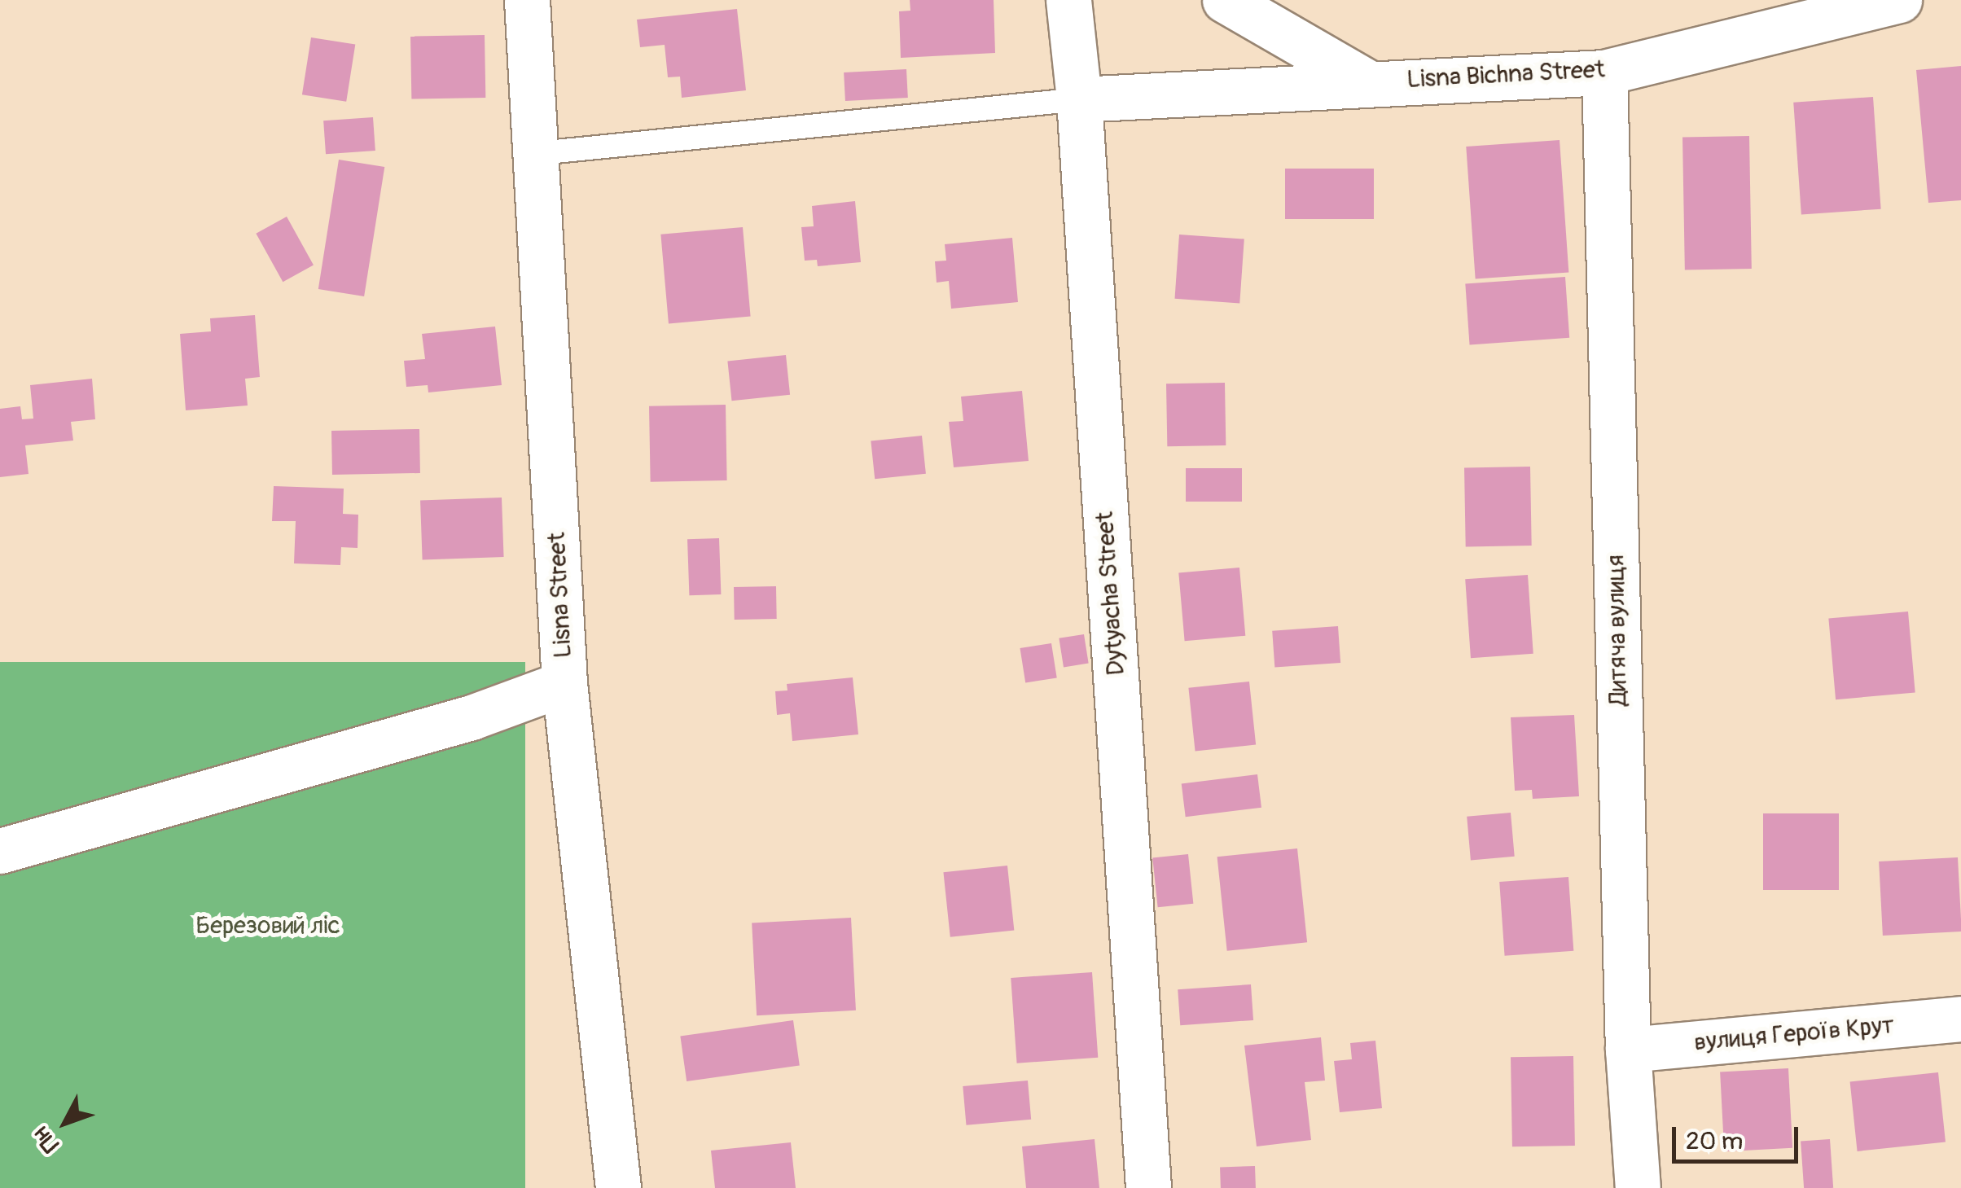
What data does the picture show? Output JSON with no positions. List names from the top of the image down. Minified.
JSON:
{"streets":{"street":["Lisna Bichna Street","Dytyacha Street","Lisna Street","Дитяча вулиця","вулиця Героїв Крут"]},"crossings":[["Lisna Bichna Street","Dytyacha Street"],["Lisna Bichna Street","Дитяча вулиця"],["Дитяча вулиця","вулиця Героїв Крут"]],"parks":["Березовий ліс"],"scale_bar":"20 m","north":"bottom left"}
